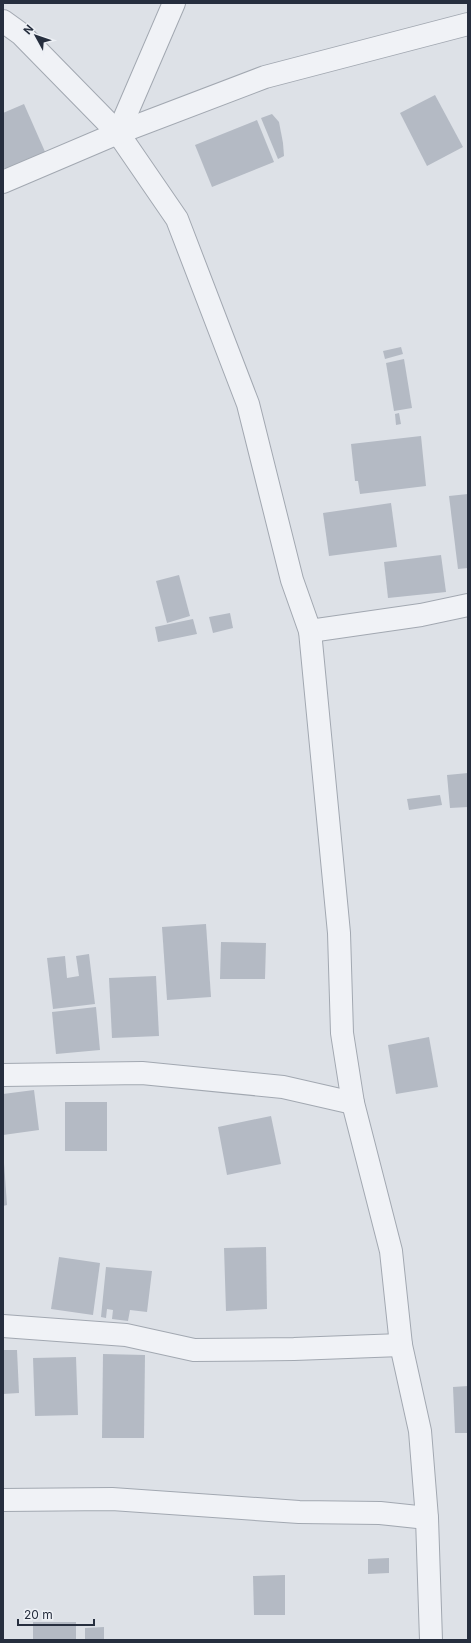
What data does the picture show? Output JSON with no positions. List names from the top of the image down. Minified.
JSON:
{"scale_bar":"20 m","north":"top left"}
